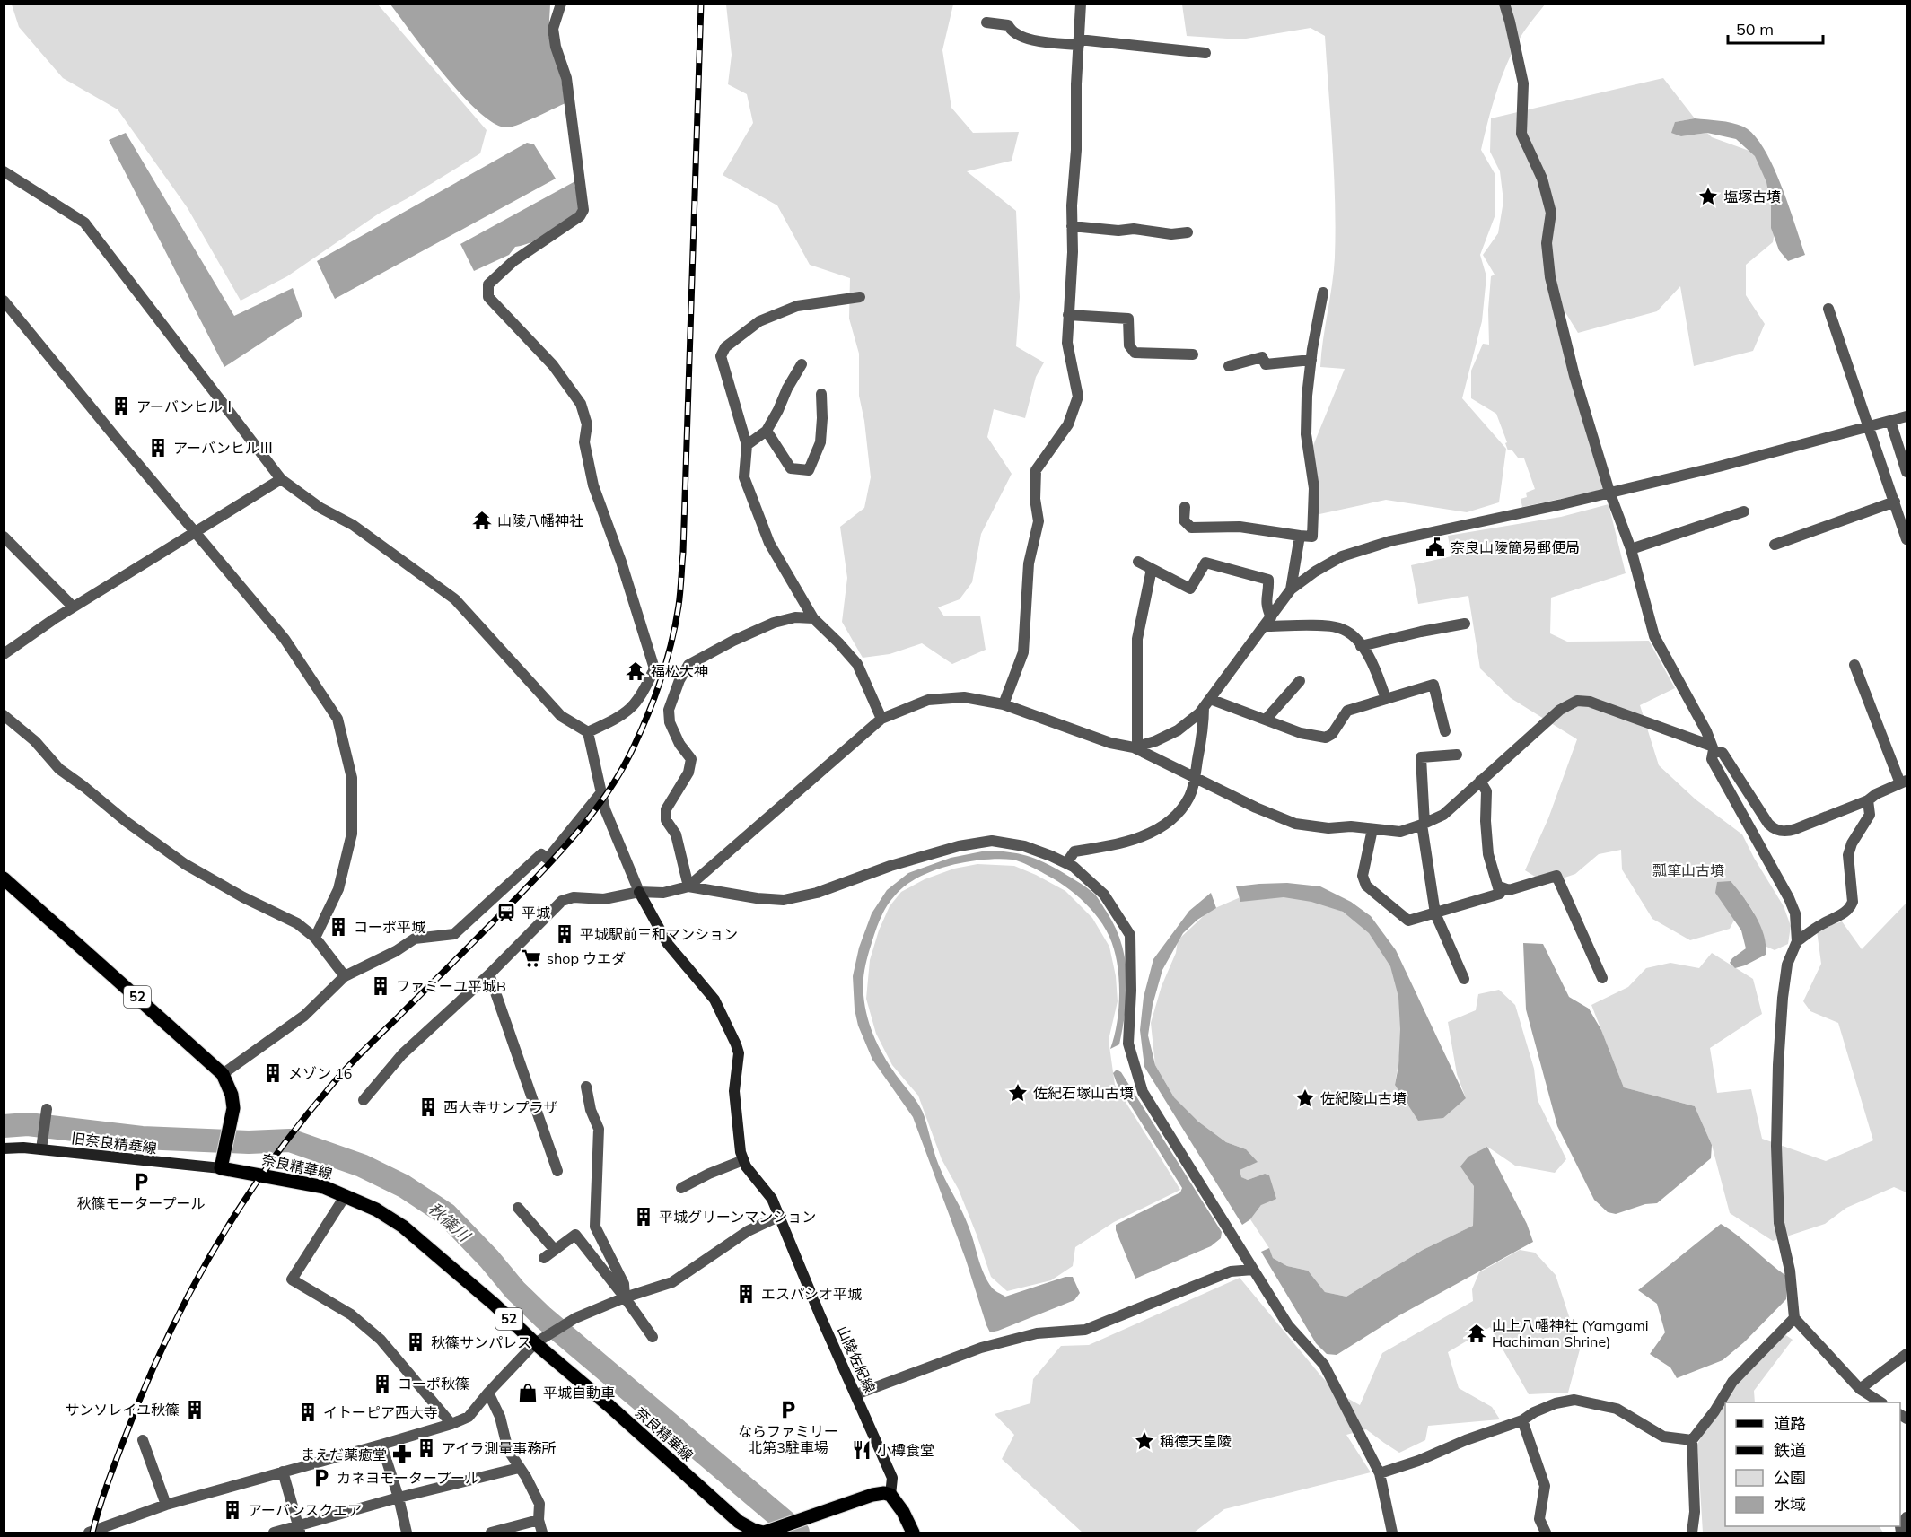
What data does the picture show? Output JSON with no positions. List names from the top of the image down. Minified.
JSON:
{"streets":{"main road":["52","旧奈良精華線","奈良精華線","山陵佐紀線"]},"crossings":[["52","旧奈良精華線"],["52","奈良精華線"],["旧奈良精華線","奈良精華線"],["奈良精華線","山陵佐紀線"]],"water":["秋篠川"],"parks":["瓢箪山古墳"],"places":{"place":["塩塚古墳","佐紀石塚山古墳","佐紀陵山古墳","稱德天皇陵"],"building":["アーバンヒルⅠ","アーバンヒルⅢ","コーポ平城","平城駅前三和マンション","ファミーユ平城B","メゾン 16","西大寺サンプラザ","平城グリーンマンション","エスパシオ平城","秋篠サンパレス","コーポ秋篠","サンソレイユ秋篠","イトーピア西大寺","アイラ測量事務所","アーバンスクエア"],"temple":["山陵八幡神社","福松大神","山上八幡神社 (Yamgami Hachiman Shrine)"],"public building":["奈良山陵簡易郵便局"],"station":["平城"],"supermarket":["shop ウエダ"],"parking":["秋篠モータープール","ならファミリー 北第3駐車場","カネヨモータープール"],"shop":["平城自動車"],"restaurant":["小樽食堂"],"pharmacy":["まえだ薬癒堂"]},"legend":["道路","鉄道","公園","水域"],"scale_bar":"50 m"}
